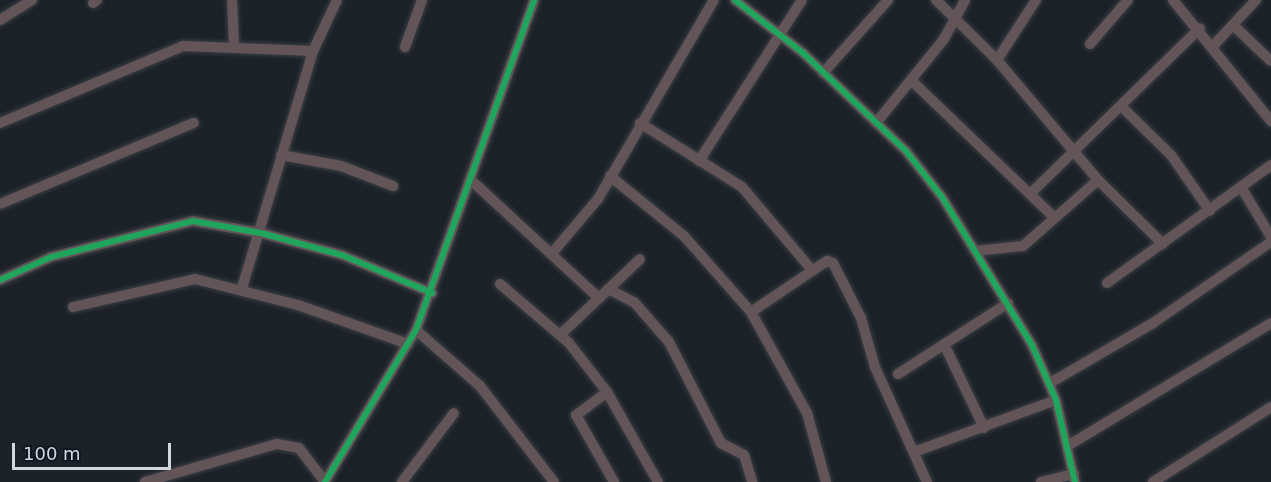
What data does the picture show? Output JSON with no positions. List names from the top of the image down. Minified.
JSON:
{"scale_bar":"100 m"}
